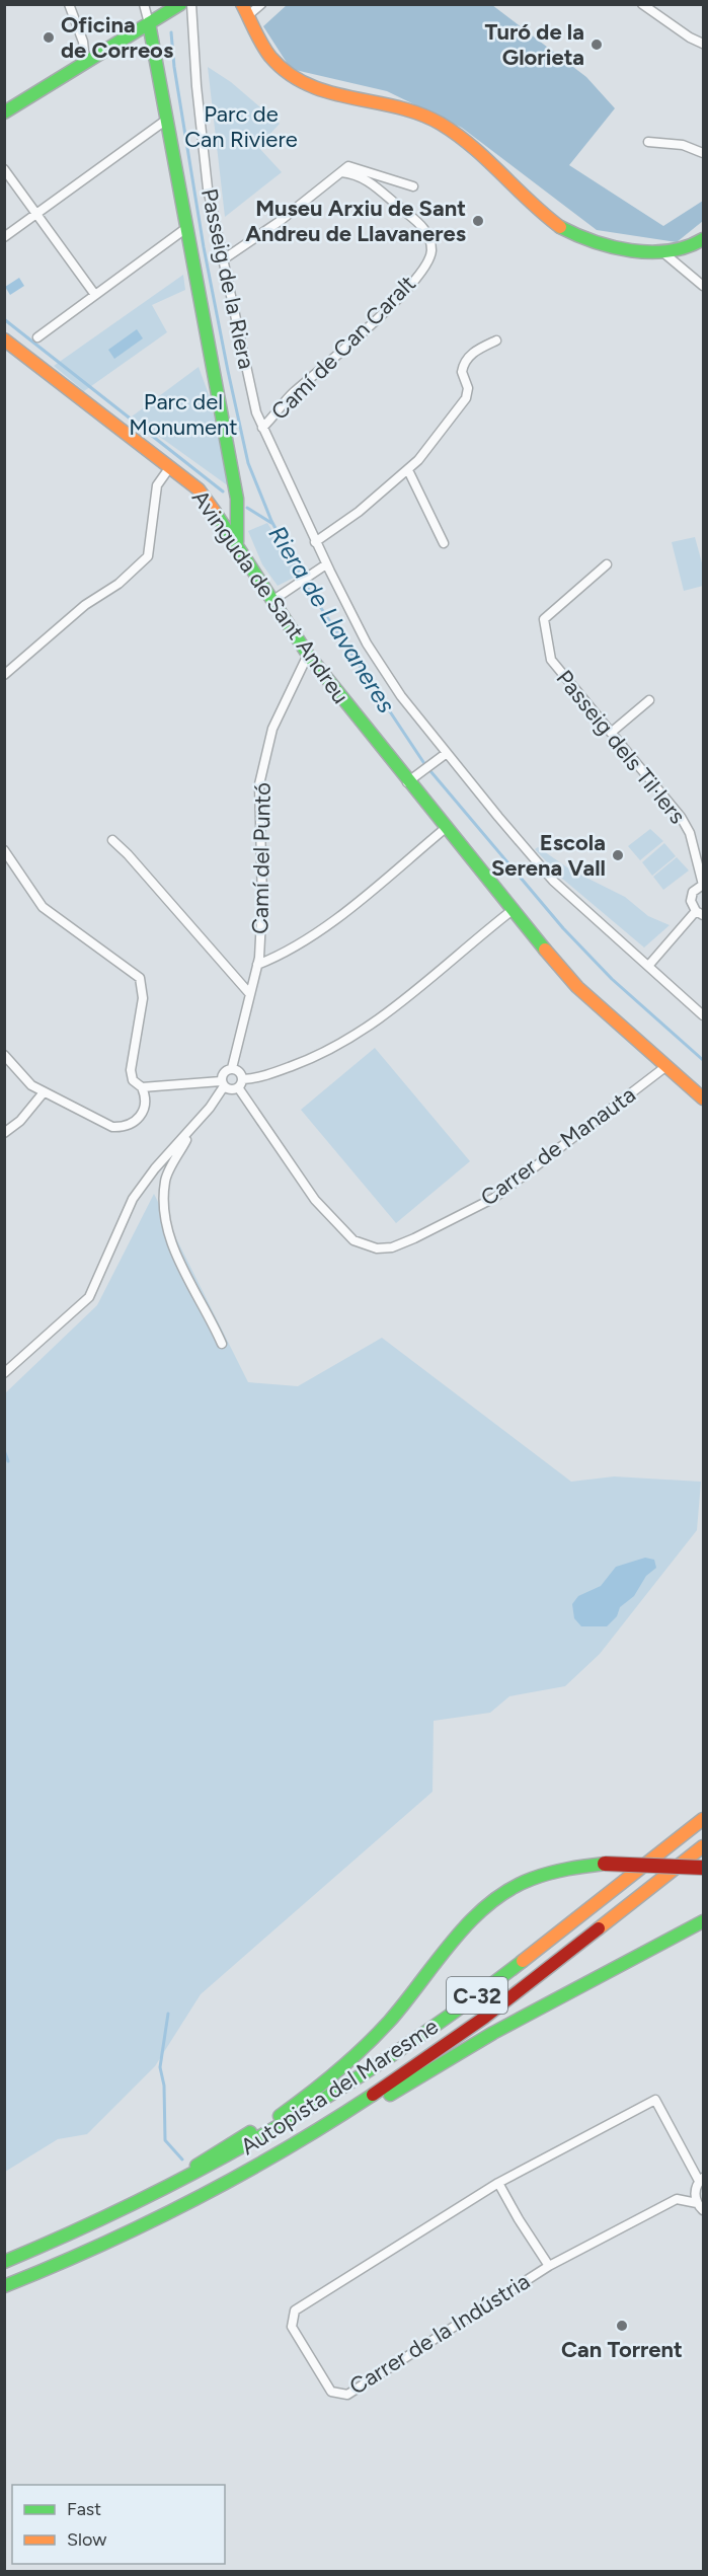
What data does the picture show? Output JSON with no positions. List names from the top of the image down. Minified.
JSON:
{"streets":{"main road":["Avinguda de Sant Andreu","C-32","Autopista del Maresme"],"street":["Passeig de la Riera","Camí de Can Caralt","Passeig dels Til·lers","Camí del Puntó","Carrer de Manauta","Carrer de la Indústria"]},"crossings":[["Passeig de la Riera","Camí de Can Caralt"],["Avinguda de Sant Andreu","Camí del Puntó"],["Avinguda de Sant Andreu","Carrer de Manauta"],["Camí del Puntó","Carrer de Manauta"],["C-32","Autopista del Maresme"]],"water":["Riera de Llavaneres"],"parks":["Parc de Can Riviere","Parc del Monument"],"places":["Oficina de Correos","Turó de la Glorieta","Museu Arxiu de Sant Andreu de Llavaneres","Escola Serena Vall","Can Torrent"],"legend":["Fast","Slow"]}
